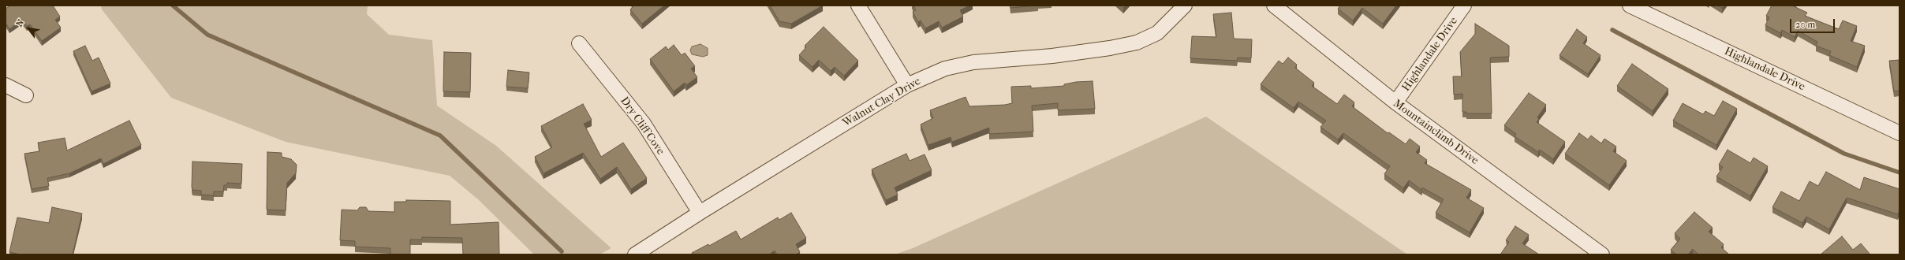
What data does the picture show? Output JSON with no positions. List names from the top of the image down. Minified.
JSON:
{"streets":{"street":["Highlandale Drive","Walnut Clay Drive","Dry Cliff Cove","Mountainclimb Drive"]},"crossings":[["Highlandale Drive","Mountainclimb Drive"],["Walnut Clay Drive","Dry Cliff Cove"]],"scale_bar":"20 m","north":"top left"}
